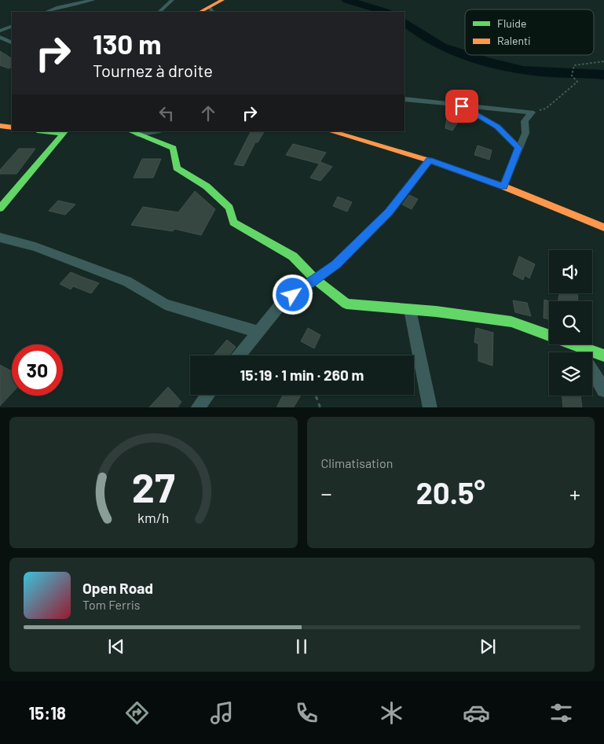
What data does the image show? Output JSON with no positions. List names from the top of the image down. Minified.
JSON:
{"legend":["Fluide","Ralenti"],"page":{"turn":["130 m","Tournez à droite"],"limit":"30","trip":"15:19 · 1 min · 260 m","tile":"Climatisation","heat":["−","20.5°","+"],"song":["Open Road","Tom Ferris"],"tabs":"15:18","gauge":["27","km/h"]}}
